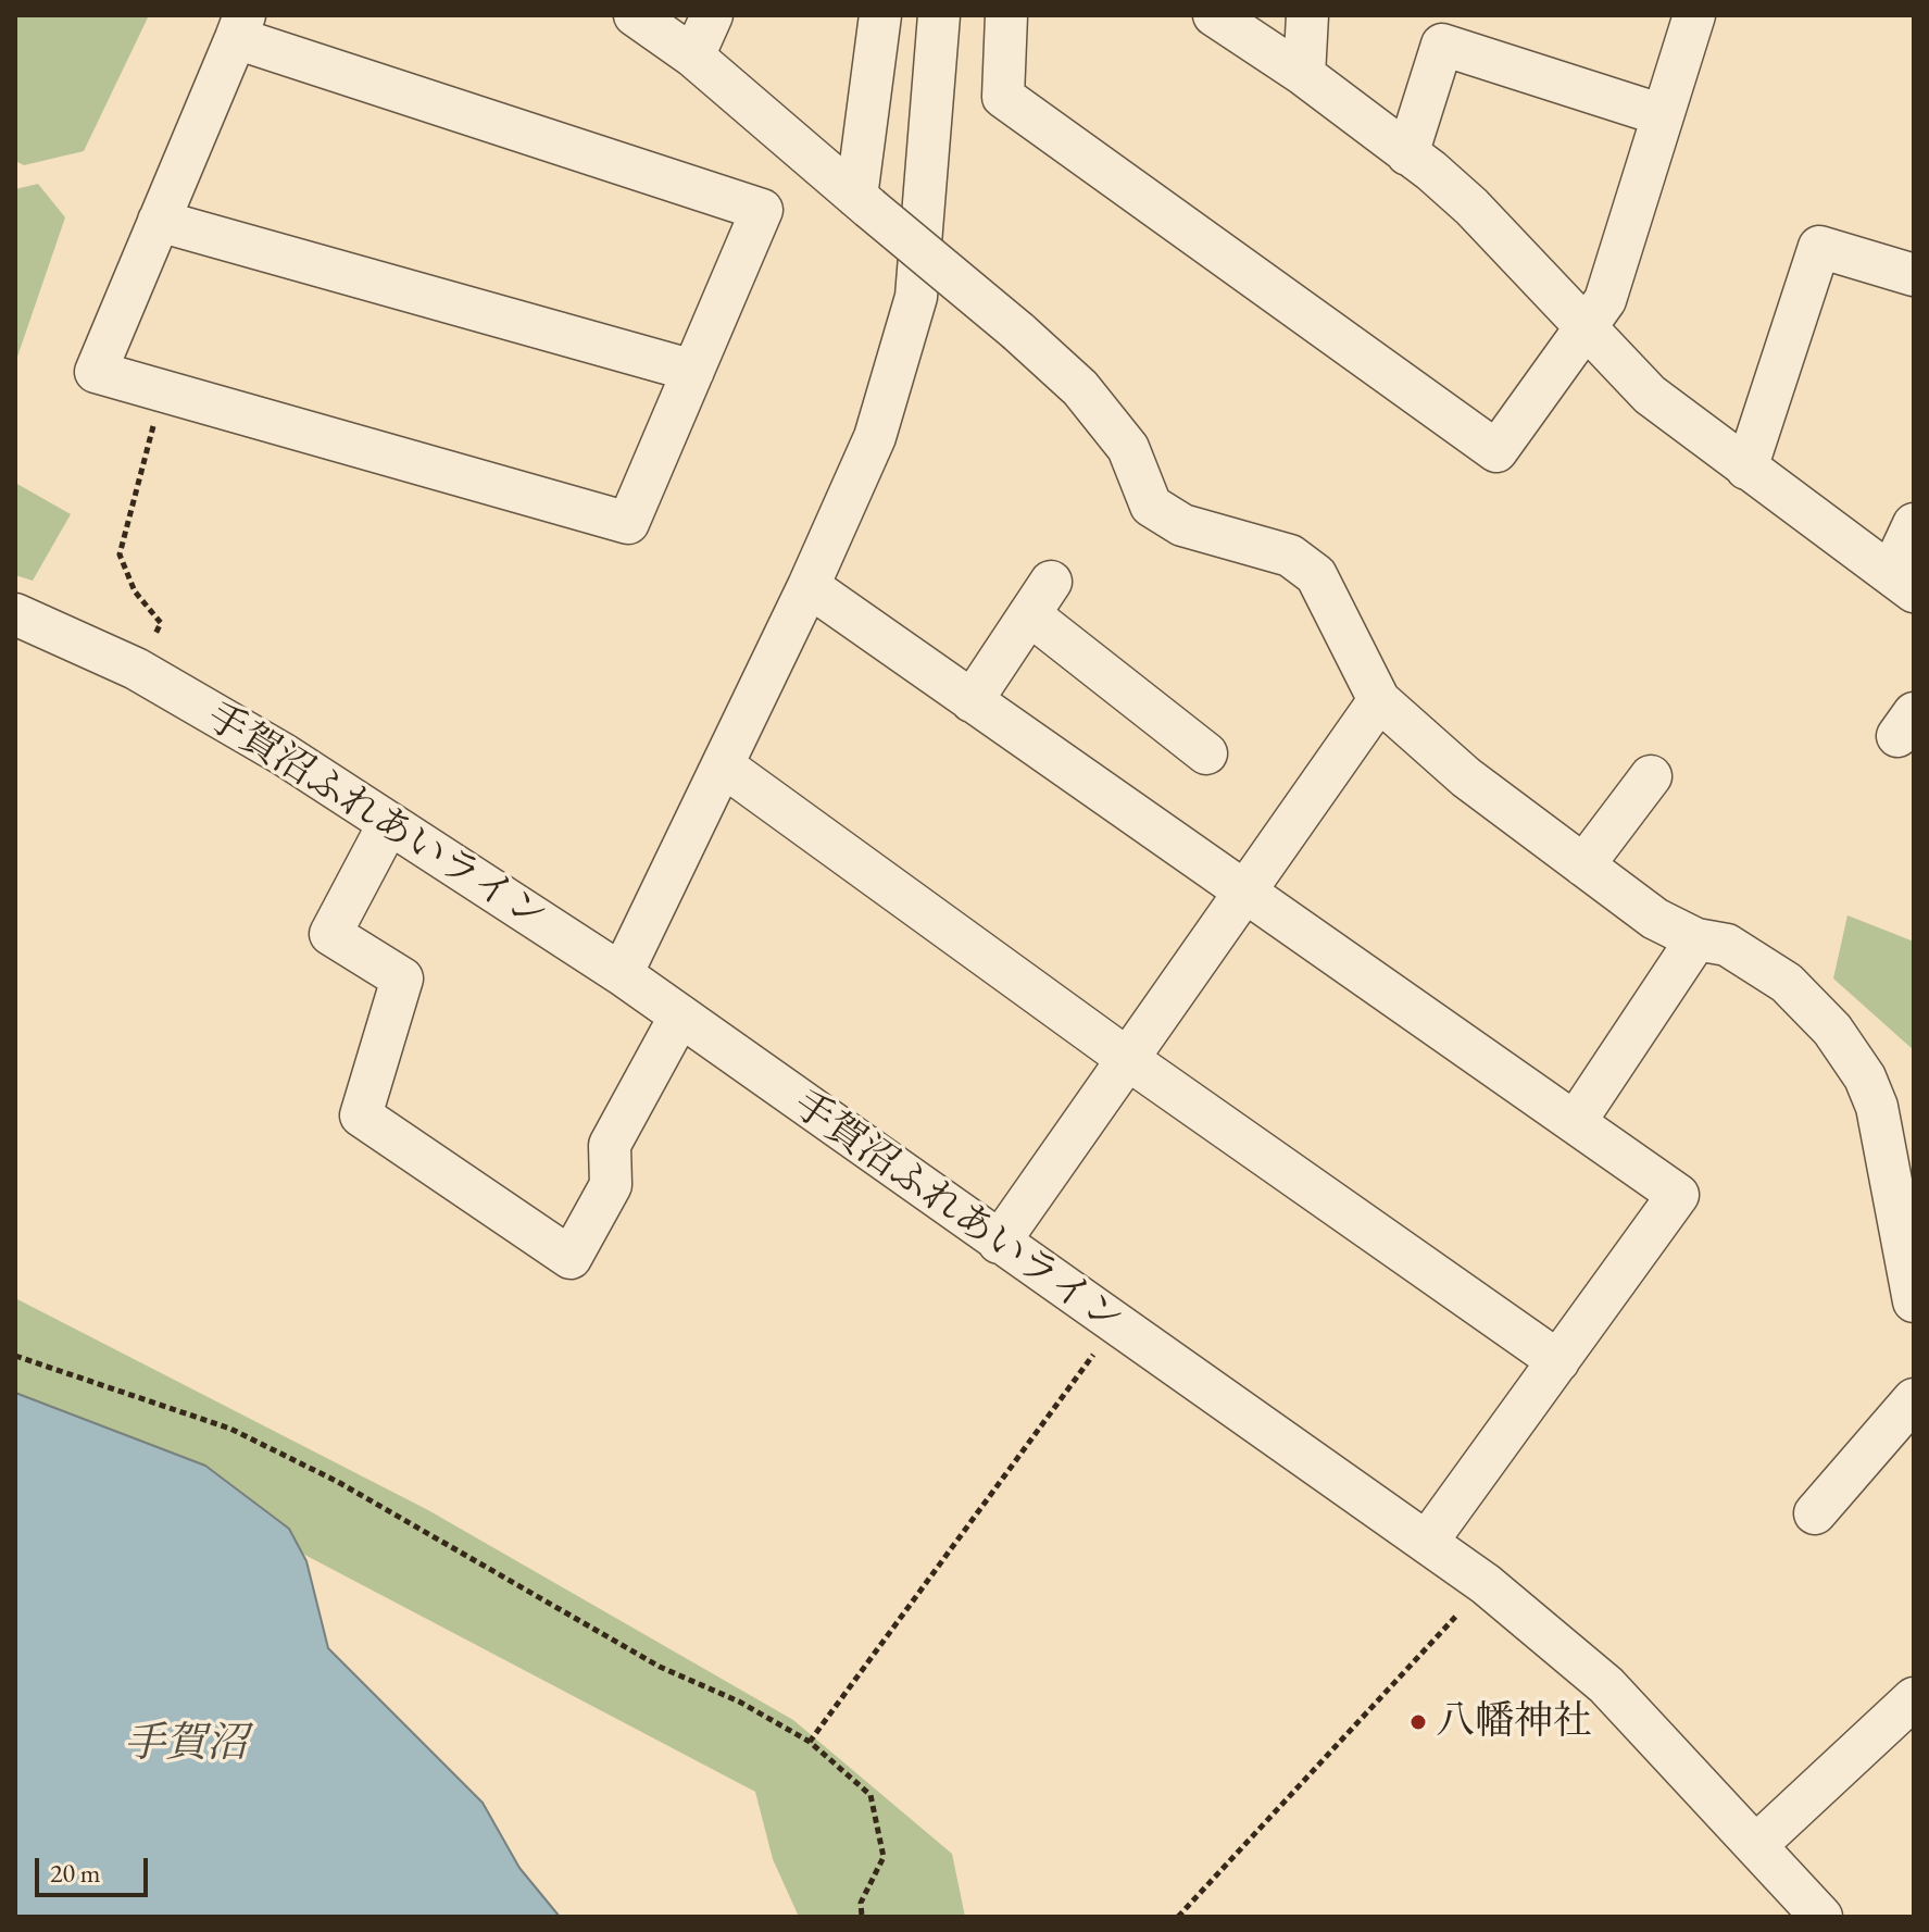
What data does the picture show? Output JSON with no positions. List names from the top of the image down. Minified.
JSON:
{"streets":{"street":["手賀沼ふれあいライン"]},"water":["手賀沼"],"places":["八幡神社"],"scale_bar":"20 m"}
